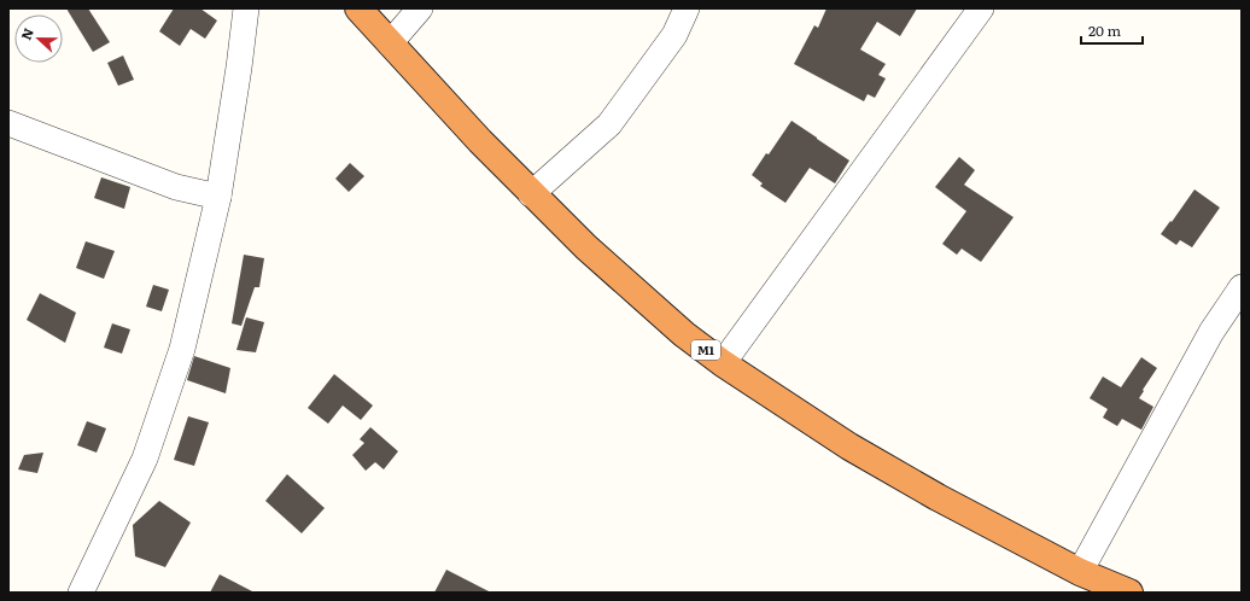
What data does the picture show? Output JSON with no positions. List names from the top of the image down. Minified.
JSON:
{"streets":{"highway":["M1"]},"scale_bar":"20 m","north":"left"}
